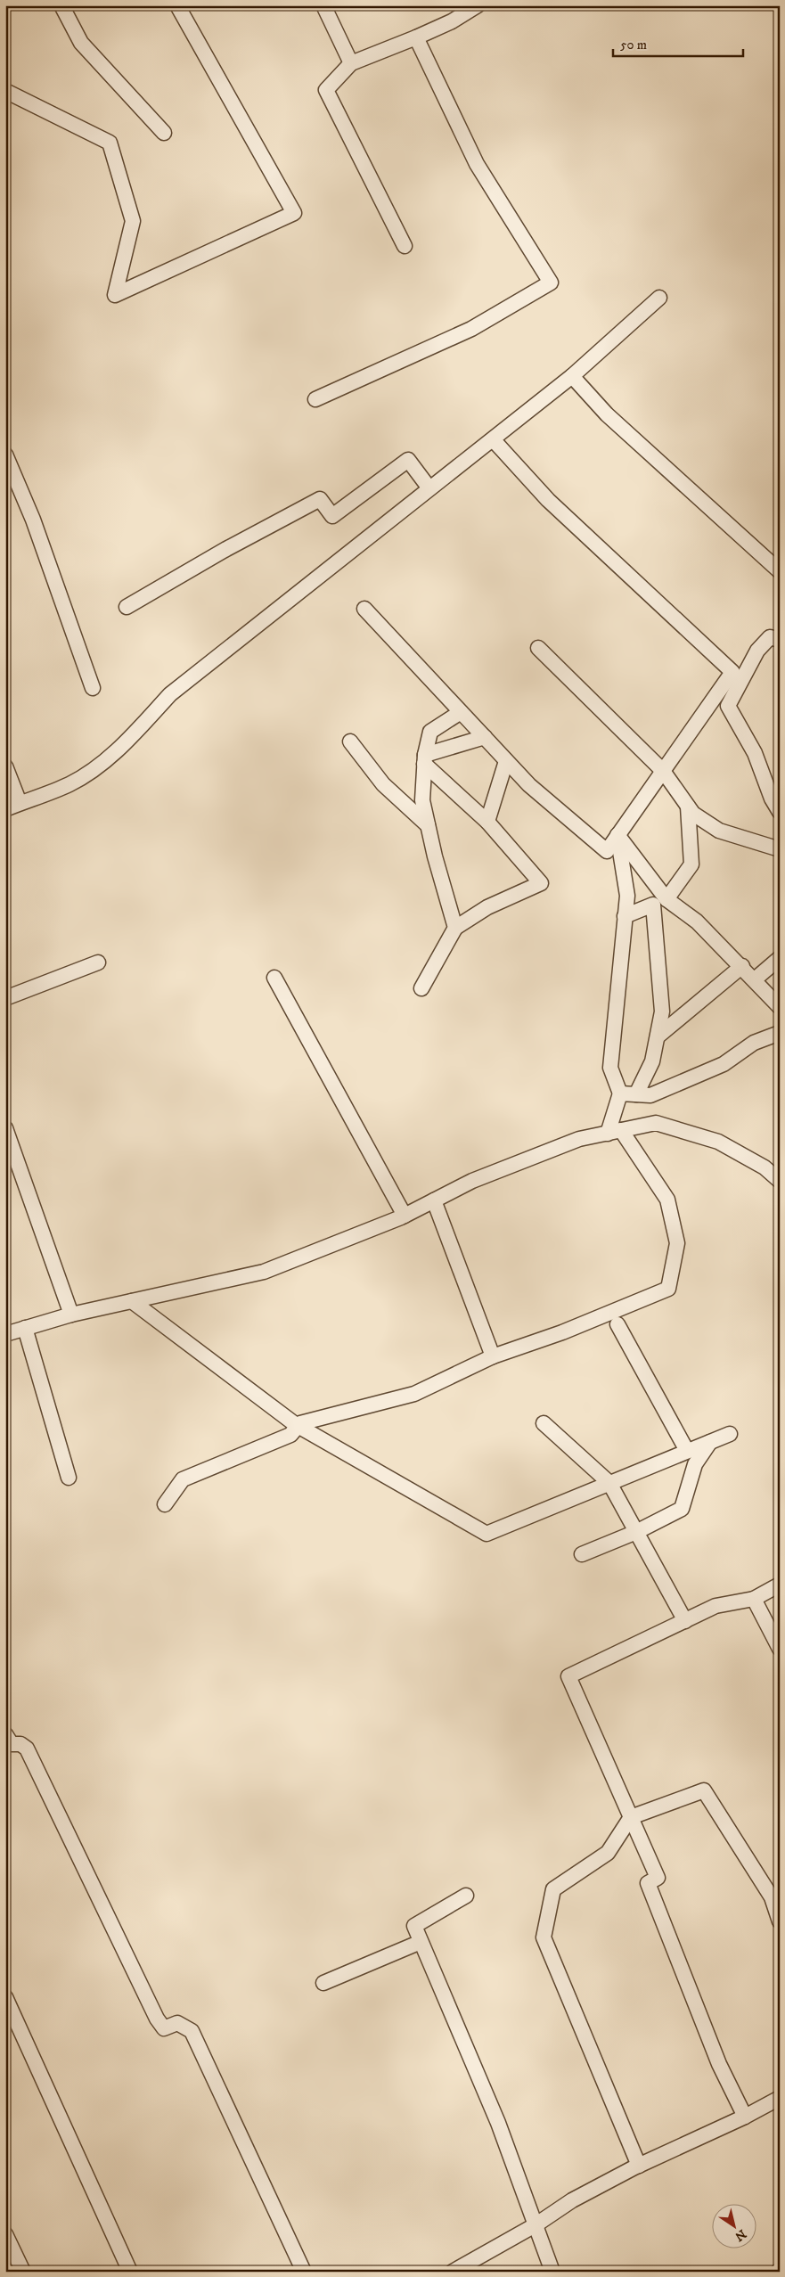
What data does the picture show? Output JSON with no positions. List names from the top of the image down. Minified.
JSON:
{"scale_bar":"50 m","north":"bottom right"}
